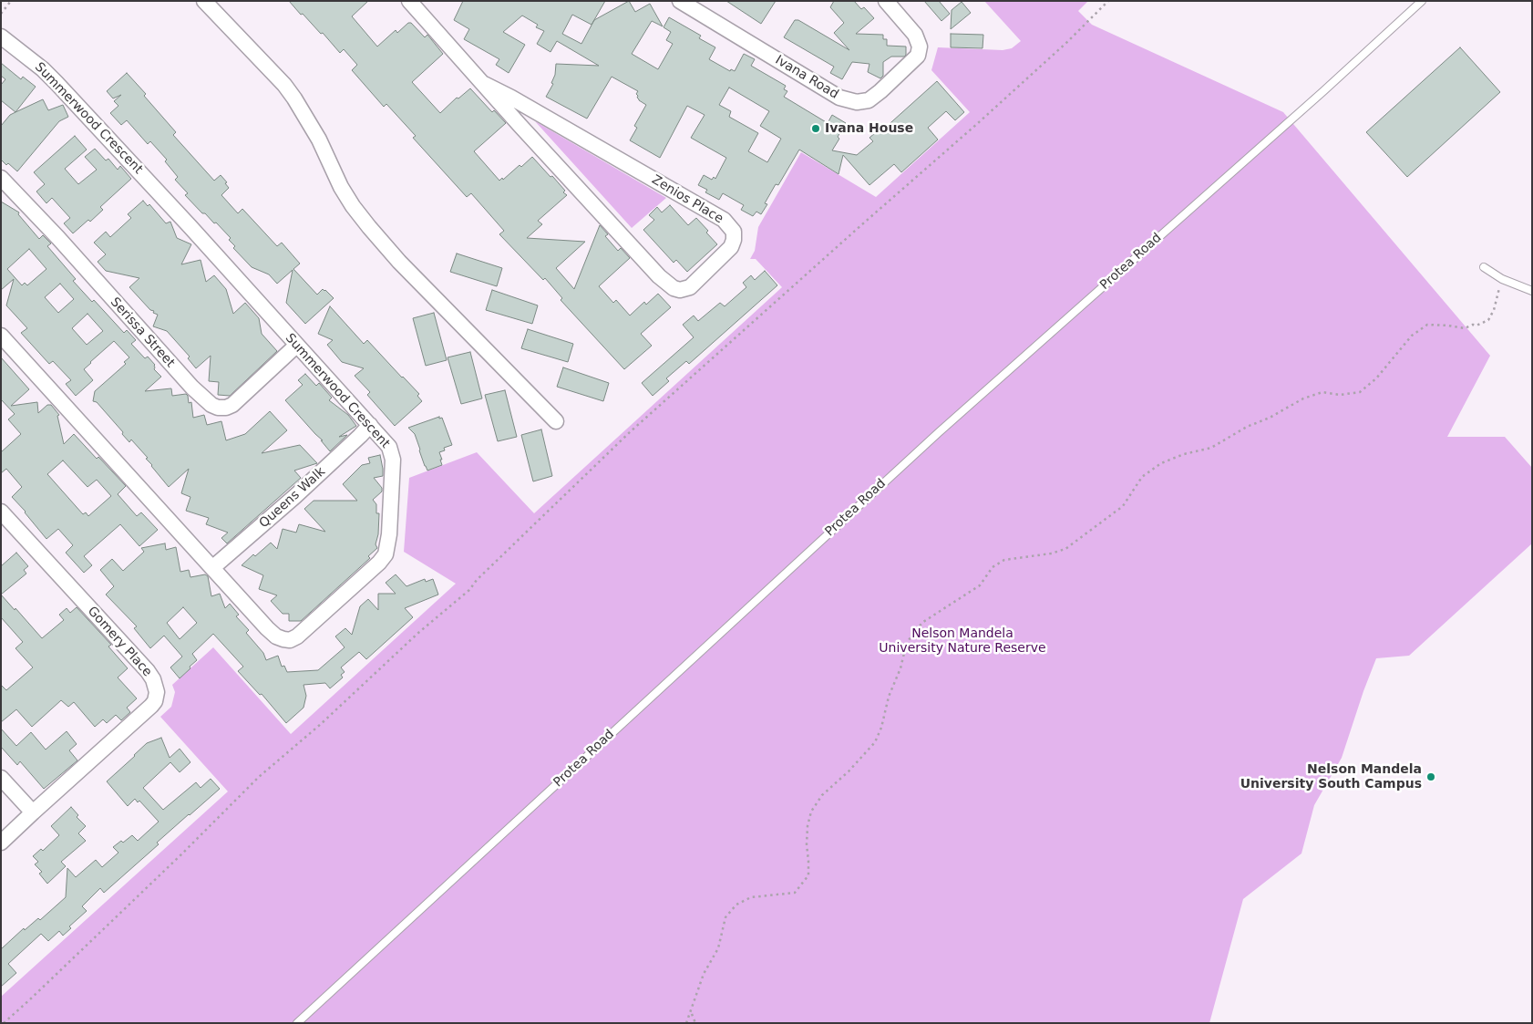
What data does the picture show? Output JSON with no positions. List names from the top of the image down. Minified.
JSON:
{"streets":{"street":["Ivana Road","Summerwood Crescent","Zenios Place","Serissa Street","Queens Walk","Gomery Place"],"lane":["Protea Road"]},"crossings":[["Summerwood Crescent","Serissa Street"],["Summerwood Crescent","Queens Walk"]],"parks":["Nelson Mandela University Nature Reserve"],"places":["Ivana House","Nelson Mandela University South Campus"]}
